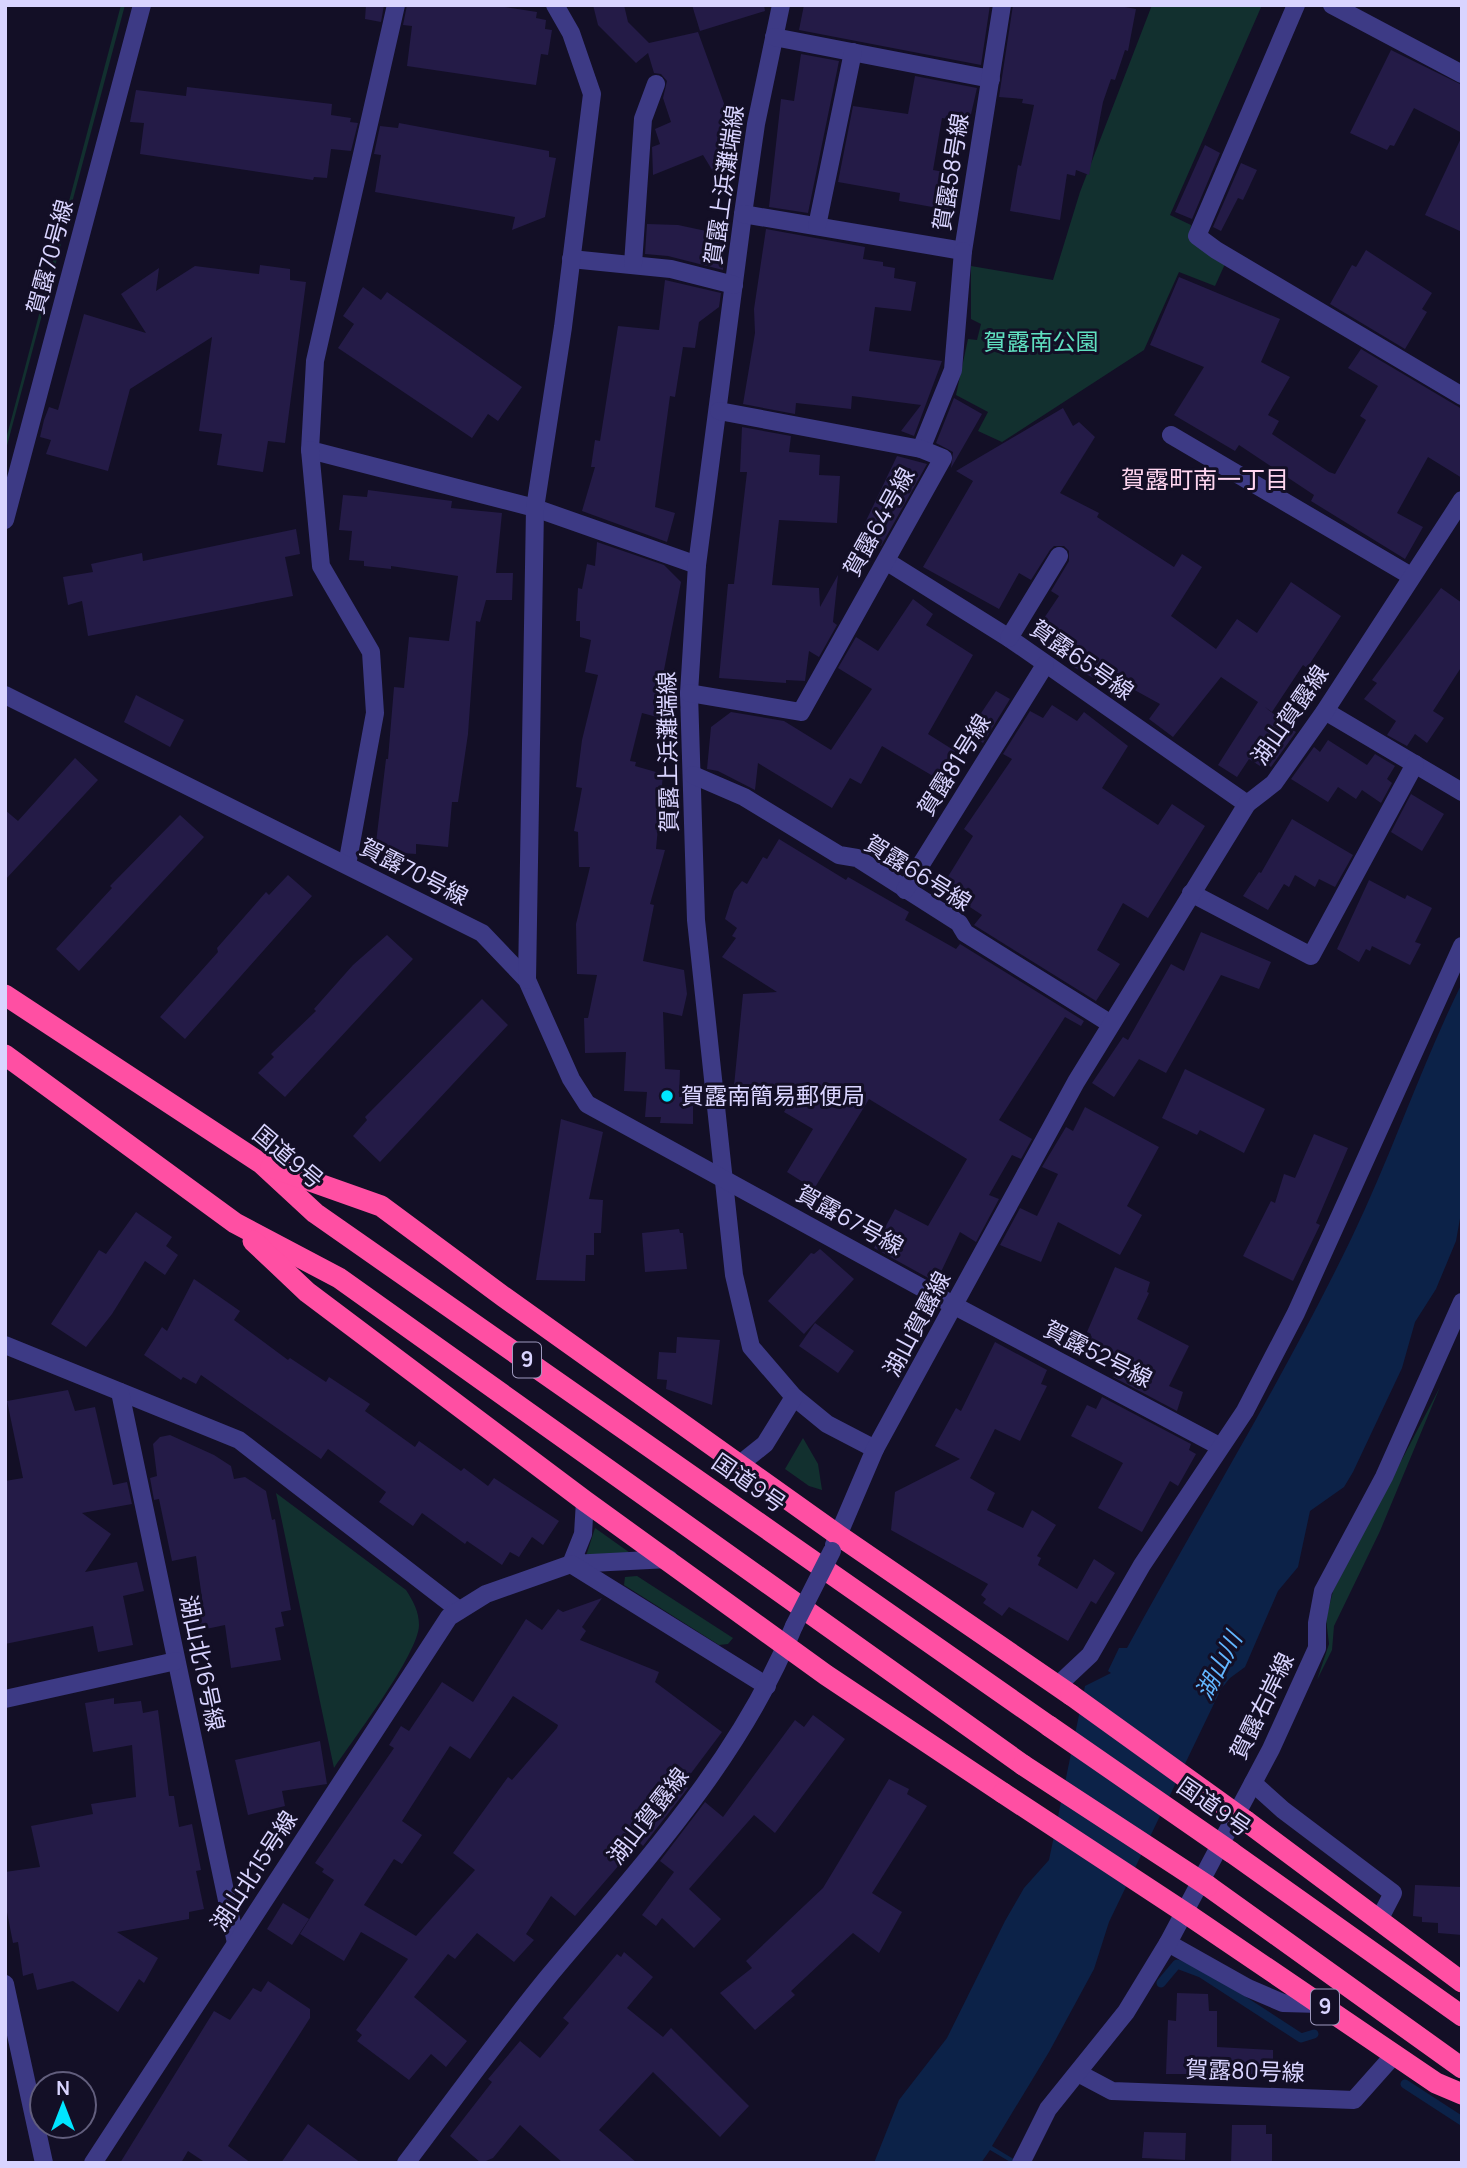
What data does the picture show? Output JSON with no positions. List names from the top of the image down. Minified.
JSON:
{"streets":{"highway":["国道9号","9"],"street":["賀露58号線","賀露上浜灘端線","賀露70号線","賀露64号線","賀露65号線","湖山賀露線","賀露81号線","賀露66号線","賀露67号線","賀露52号線","湖山北16号線","賀露右岸線","湖山北15号線","賀露80号線"]},"crossings":[["賀露58号線","賀露上浜灘端線"],["賀露上浜灘端線","賀露70号線"],["賀露上浜灘端線","賀露64号線"],["賀露上浜灘端線","湖山賀露線"],["賀露上浜灘端線","賀露66号線"],["賀露上浜灘端線","賀露67号線"],["賀露70号線","賀露67号線"],["賀露64号線","賀露65号線"],["賀露65号線","湖山賀露線"],["賀露65号線","賀露81号線"],["湖山賀露線","賀露66号線"],["湖山賀露線","賀露67号線"],["湖山賀露線","賀露52号線"],["湖山賀露線","9"],["賀露81号線","賀露66号線"],["国道9号","9"],["賀露67号線","賀露52号線"],["9","湖山北15号線"],["9","賀露80号線"],["湖山北16号線","湖山北15号線"],["賀露右岸線","賀露80号線"]],"districts":["賀露町南一丁目"],"water":["湖山川"],"parks":["賀露南公園"],"places":["賀露南簡易郵便局"],"north":"top"}
